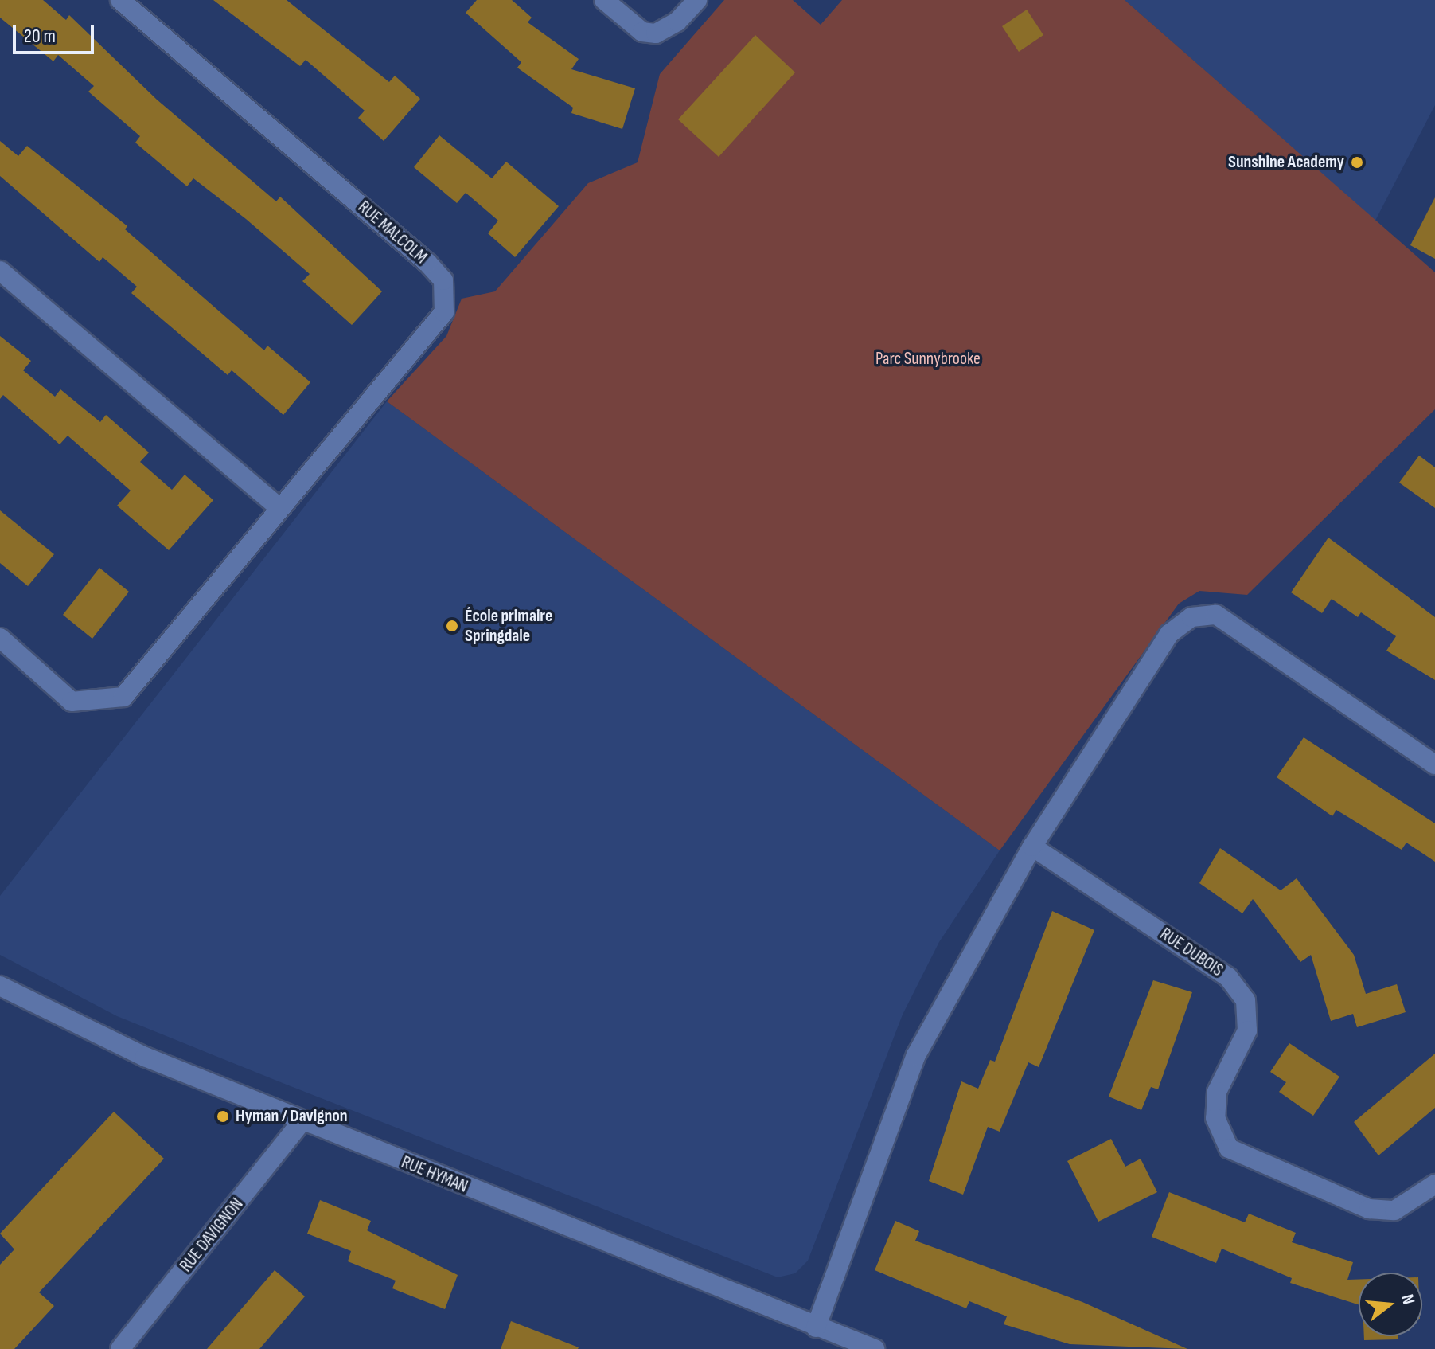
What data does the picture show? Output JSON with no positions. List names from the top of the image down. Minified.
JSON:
{"streets":{"street":["RUE MALCOLM","RUE DUBOIS","RUE HYMAN","RUE DAVIGNON"]},"crossings":[["RUE HYMAN","RUE DAVIGNON"]],"parks":["Parc Sunnybrooke"],"places":["Sunshine Academy","École primaire Springdale","Hyman / Davignon"],"scale_bar":"20 m","north":"right"}
